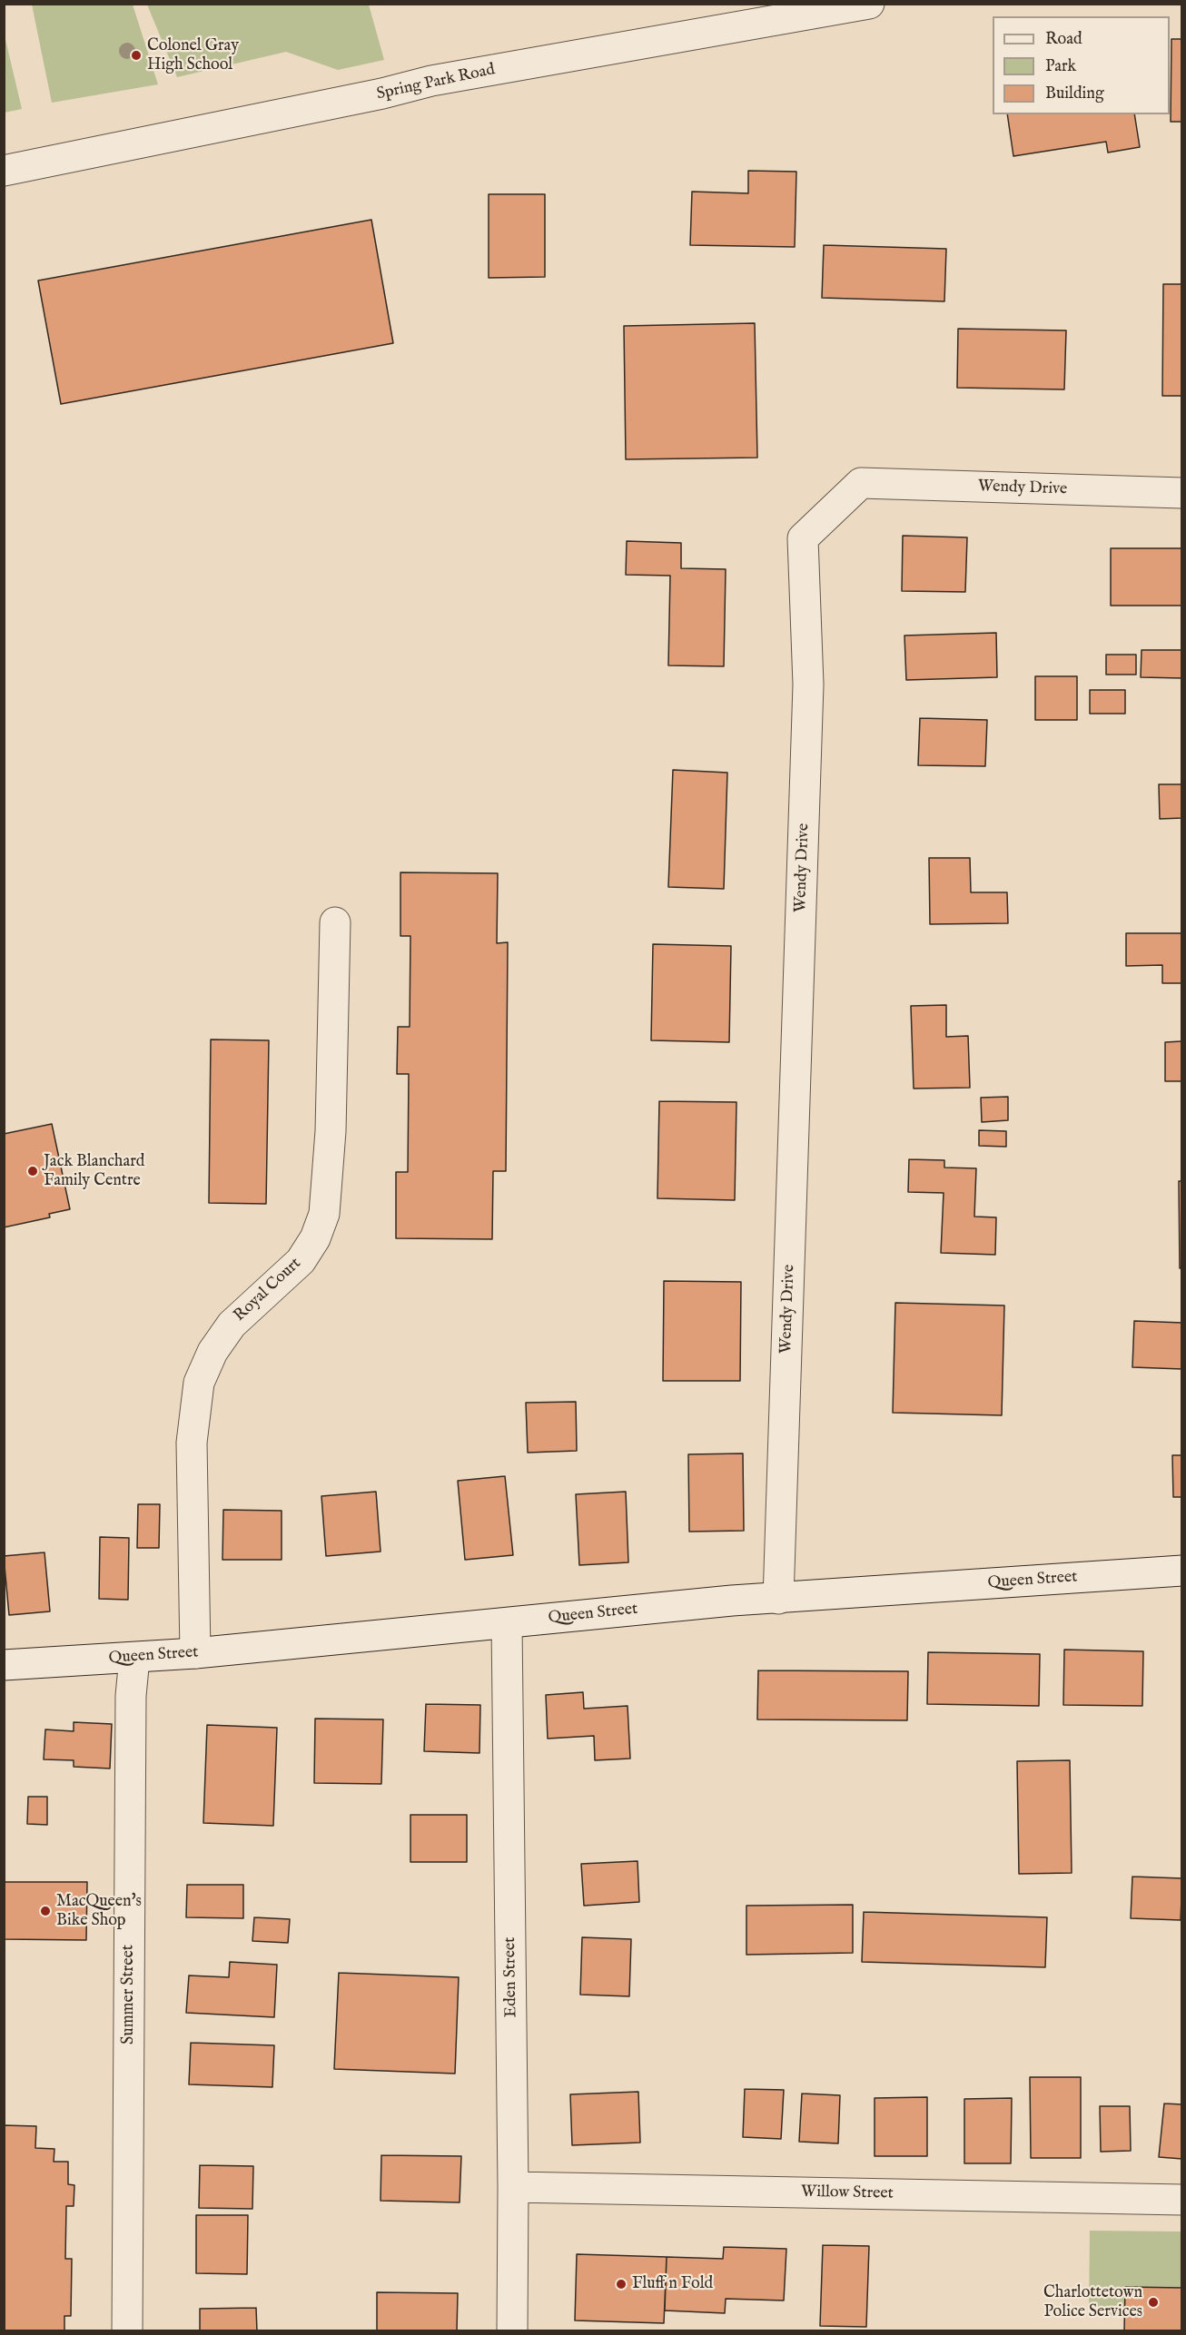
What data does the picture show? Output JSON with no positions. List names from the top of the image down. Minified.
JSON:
{"streets":{"street":["Spring Park Road","Wendy Drive","Royal Court","Queen Street","Eden Street","Summer Street","Willow Street"]},"crossings":[["Wendy Drive","Queen Street"],["Royal Court","Queen Street"],["Queen Street","Eden Street"],["Queen Street","Summer Street"],["Eden Street","Willow Street"]],"places":["Colonel Gray High School","Jack Blanchard Family Centre","MacQueen's Bike Shop","Fluff n Fold","Charlottetown Police Services"],"legend":["Road","Park","Building"]}
